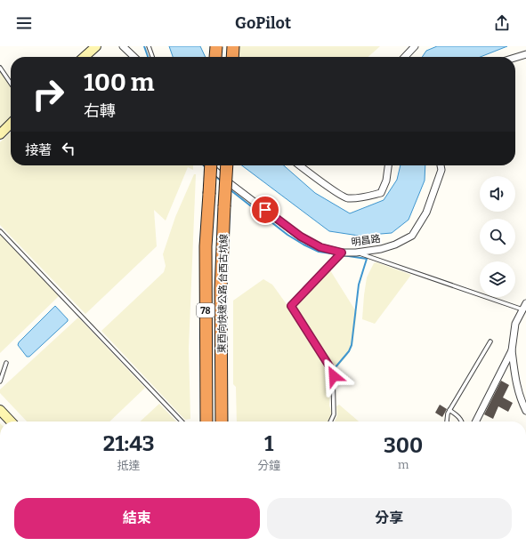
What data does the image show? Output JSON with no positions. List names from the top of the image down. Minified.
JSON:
{"streets":{"highway":["東西向快速公路 台西古坑線","78"],"street":["明昌路"]},"page":{"header":"GoPilot","turn":["100 m","右轉"],"then":"接著","eta":["21:43","抵達","1","分鐘","300","m"],"buttons":["結束","分享"]}}
